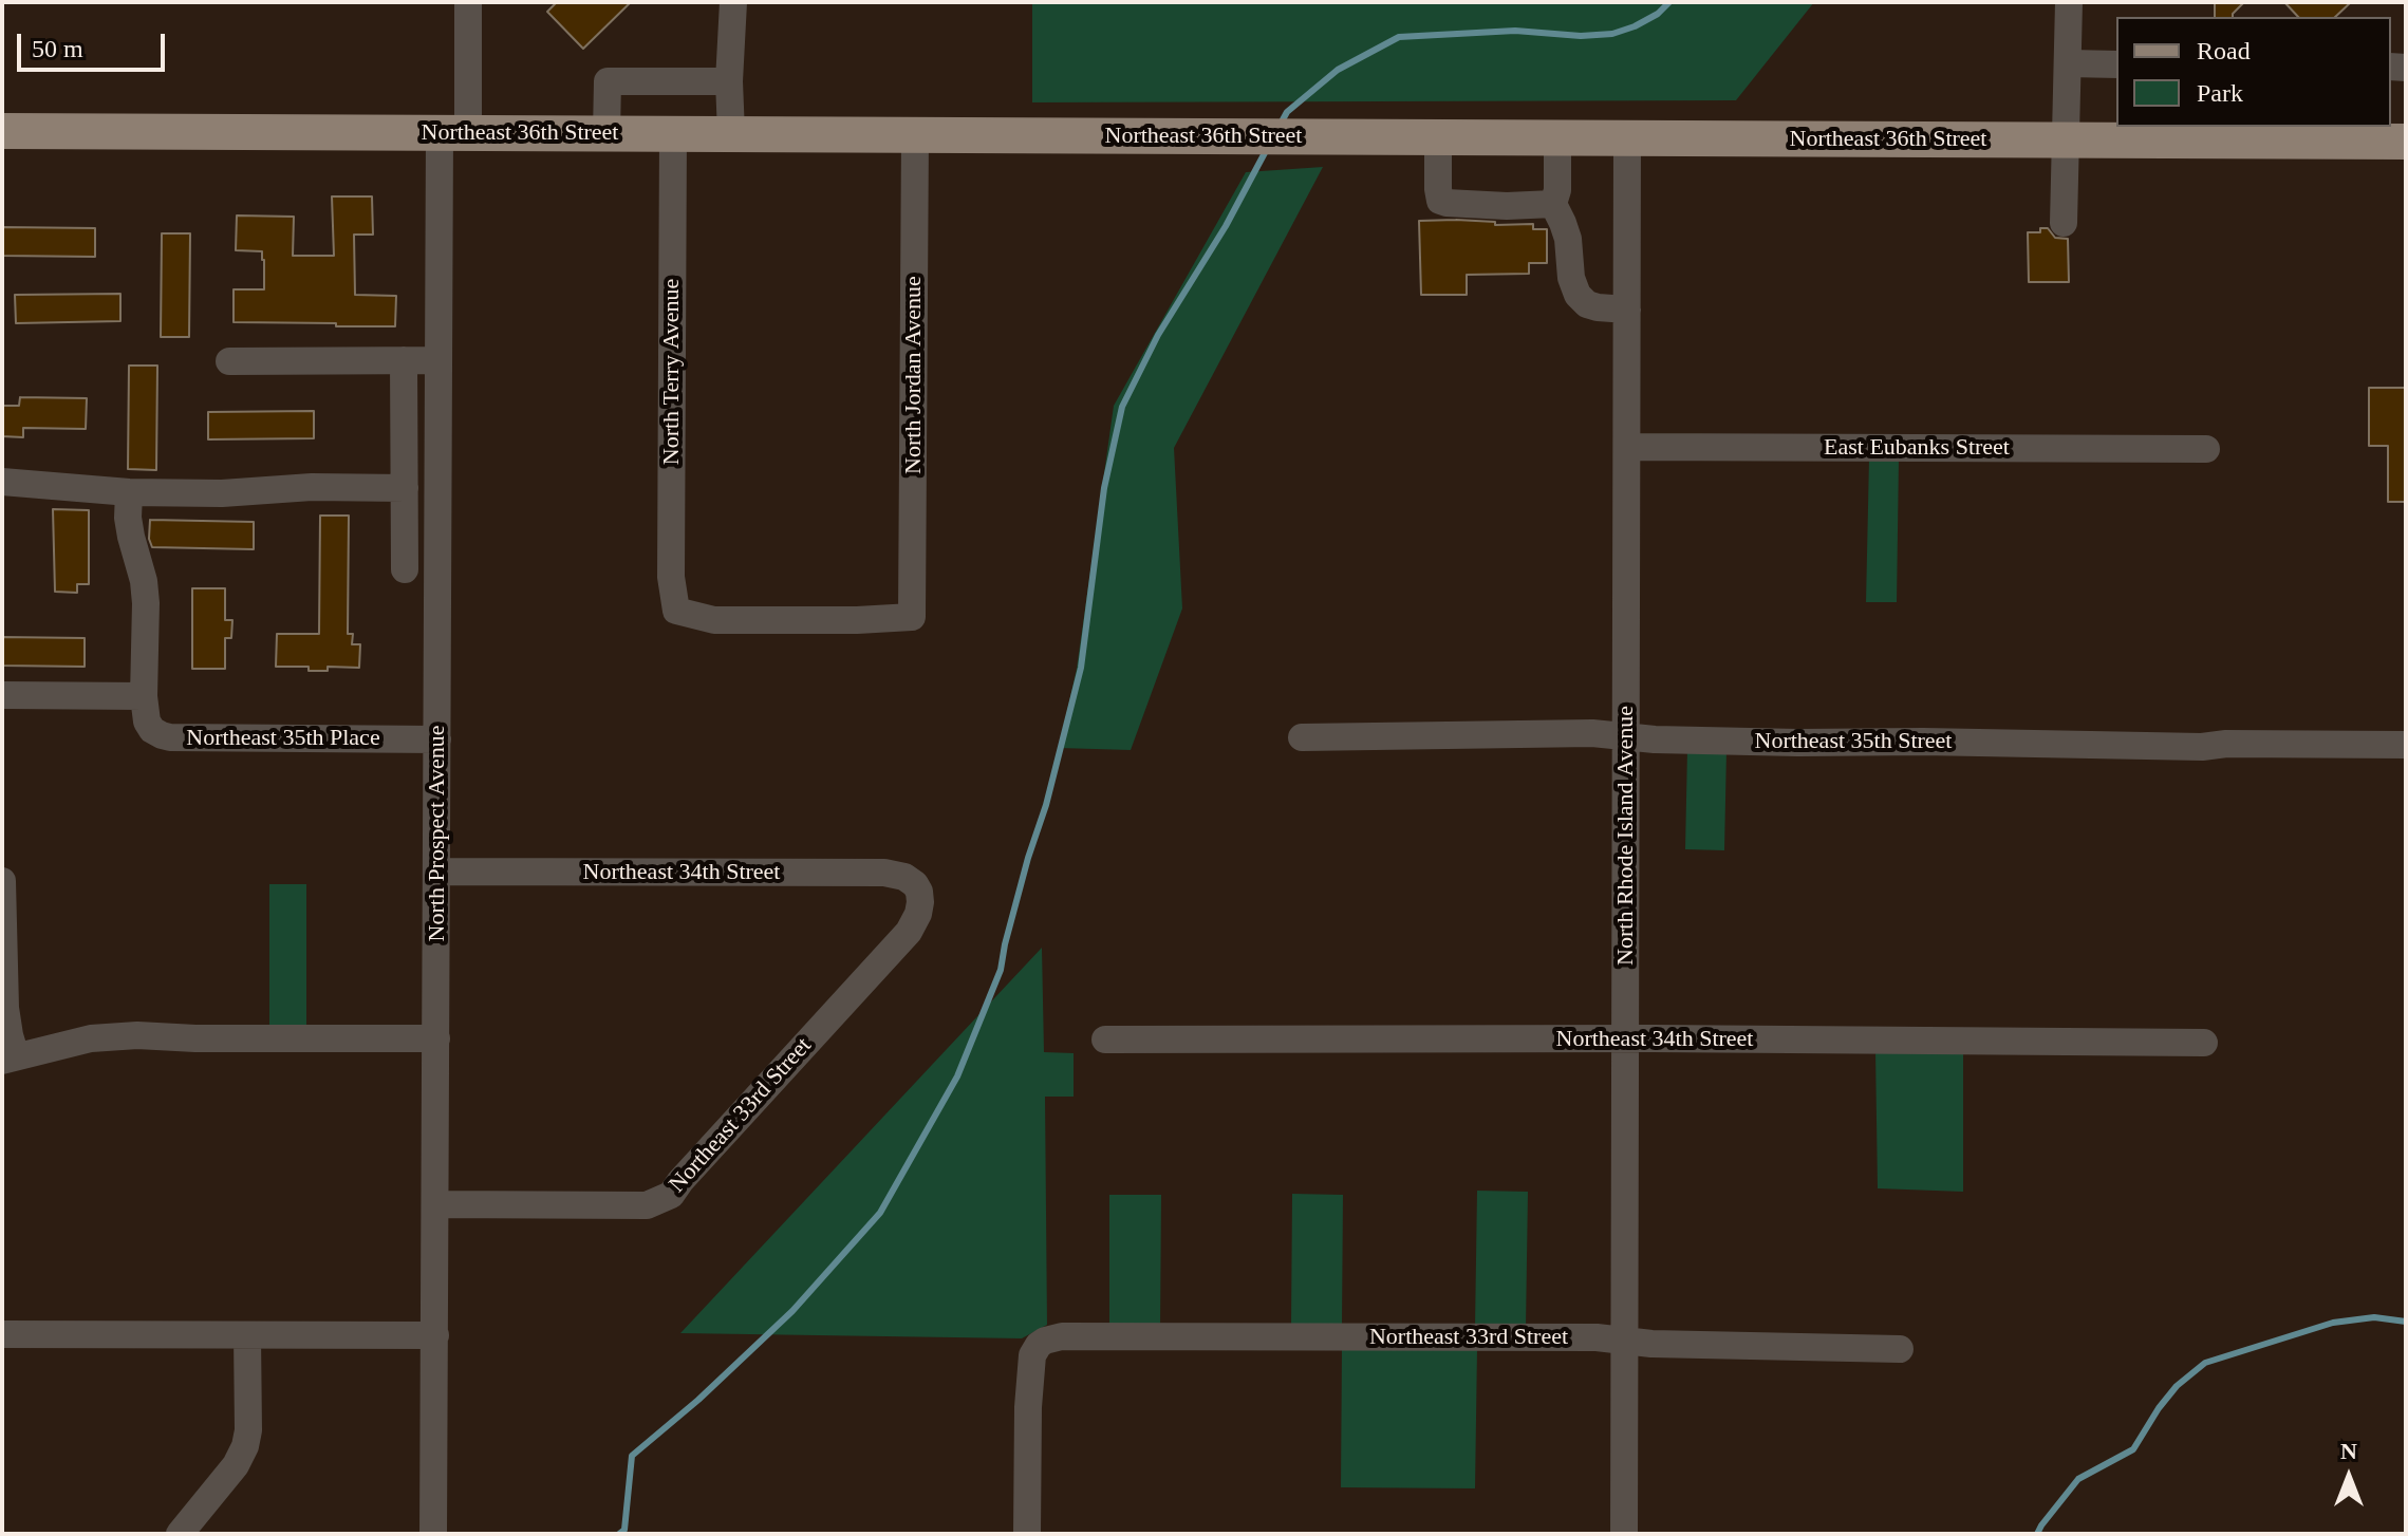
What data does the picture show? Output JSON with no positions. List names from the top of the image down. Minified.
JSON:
{"streets":{"main road":["Northeast 36th Street"],"street":["North Terry Avenue","North Jordan Avenue","East Eubanks Street","Northeast 35th Place","Northeast 35th Street","North Prospect Avenue","North Rhode Island Avenue","Northeast 34th Street","Northeast 33rd Street"]},"crossings":[["Northeast 36th Street","North Terry Avenue"],["Northeast 36th Street","North Jordan Avenue"],["Northeast 36th Street","North Prospect Avenue"],["Northeast 36th Street","North Rhode Island Avenue"],["North Terry Avenue","North Jordan Avenue"],["East Eubanks Street","North Rhode Island Avenue"],["Northeast 35th Place","North Prospect Avenue"],["Northeast 35th Street","North Rhode Island Avenue"],["North Prospect Avenue","Northeast 34th Street"],["North Prospect Avenue","Northeast 33rd Street"],["North Rhode Island Avenue","Northeast 34th Street"],["North Rhode Island Avenue","Northeast 33rd Street"],["Northeast 34th Street","Northeast 33rd Street"]],"legend":["Road","Park"],"scale_bar":"50 m","north":"top"}
